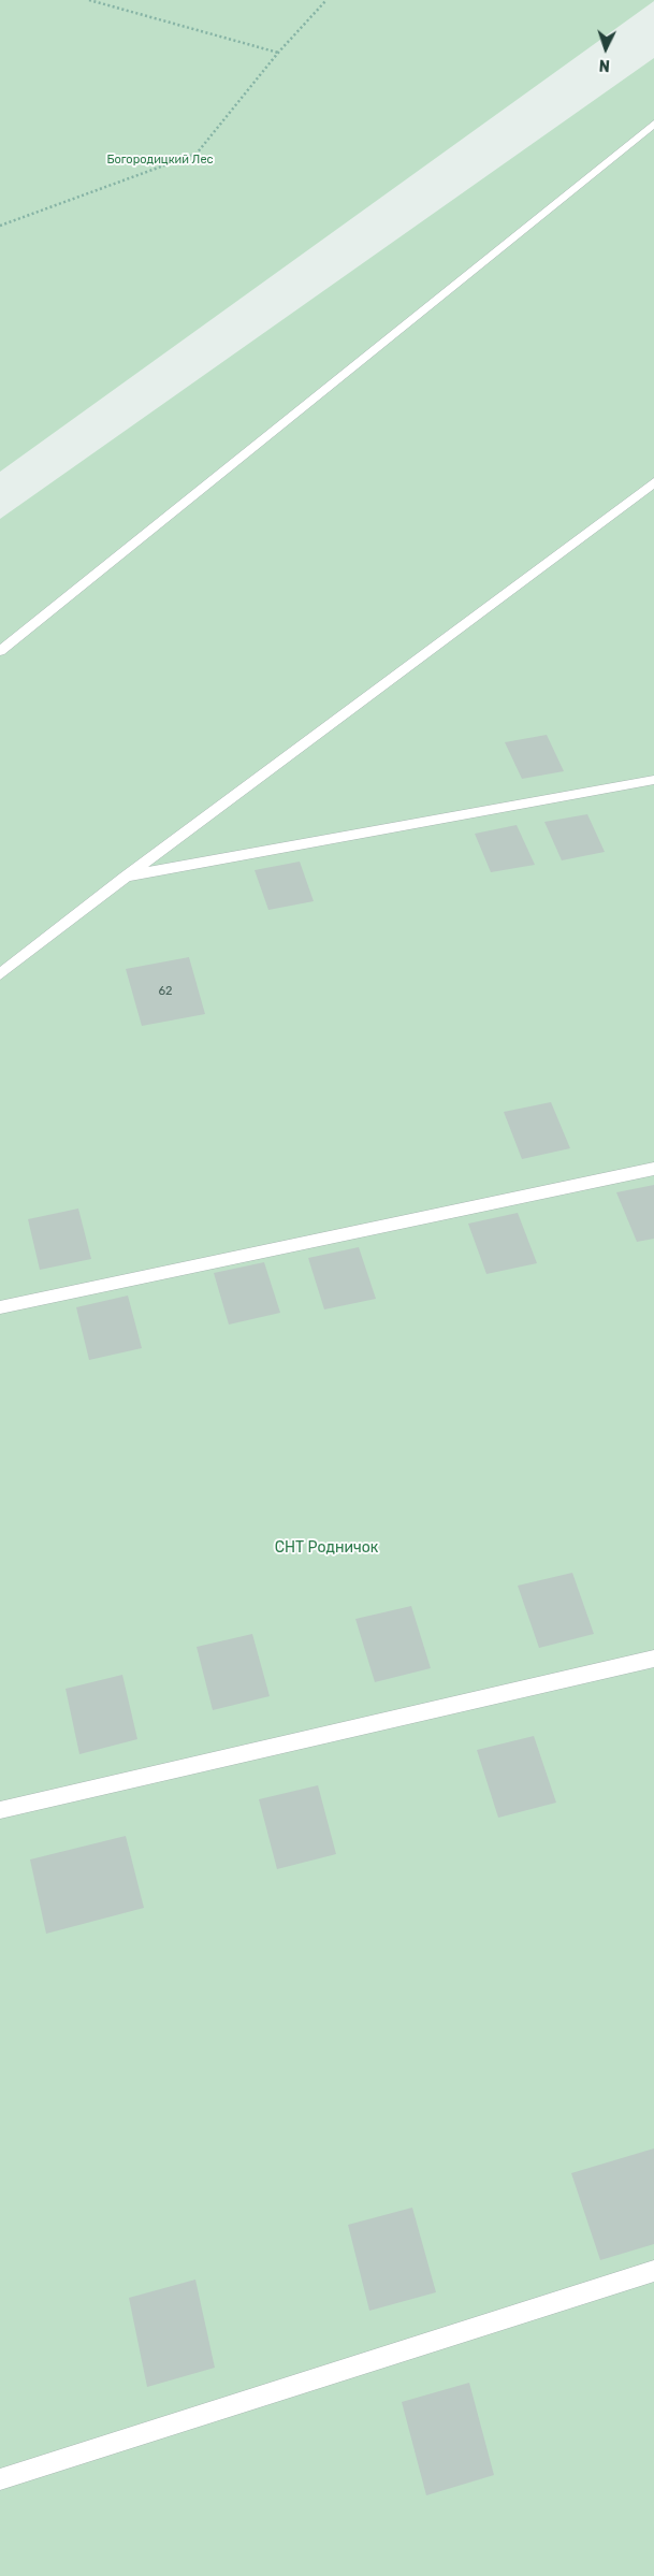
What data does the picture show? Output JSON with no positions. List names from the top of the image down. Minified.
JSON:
{"parks":["Богородицкий Лес","СНТ Родничок"],"house_numbers":["62"],"north":"bottom"}
